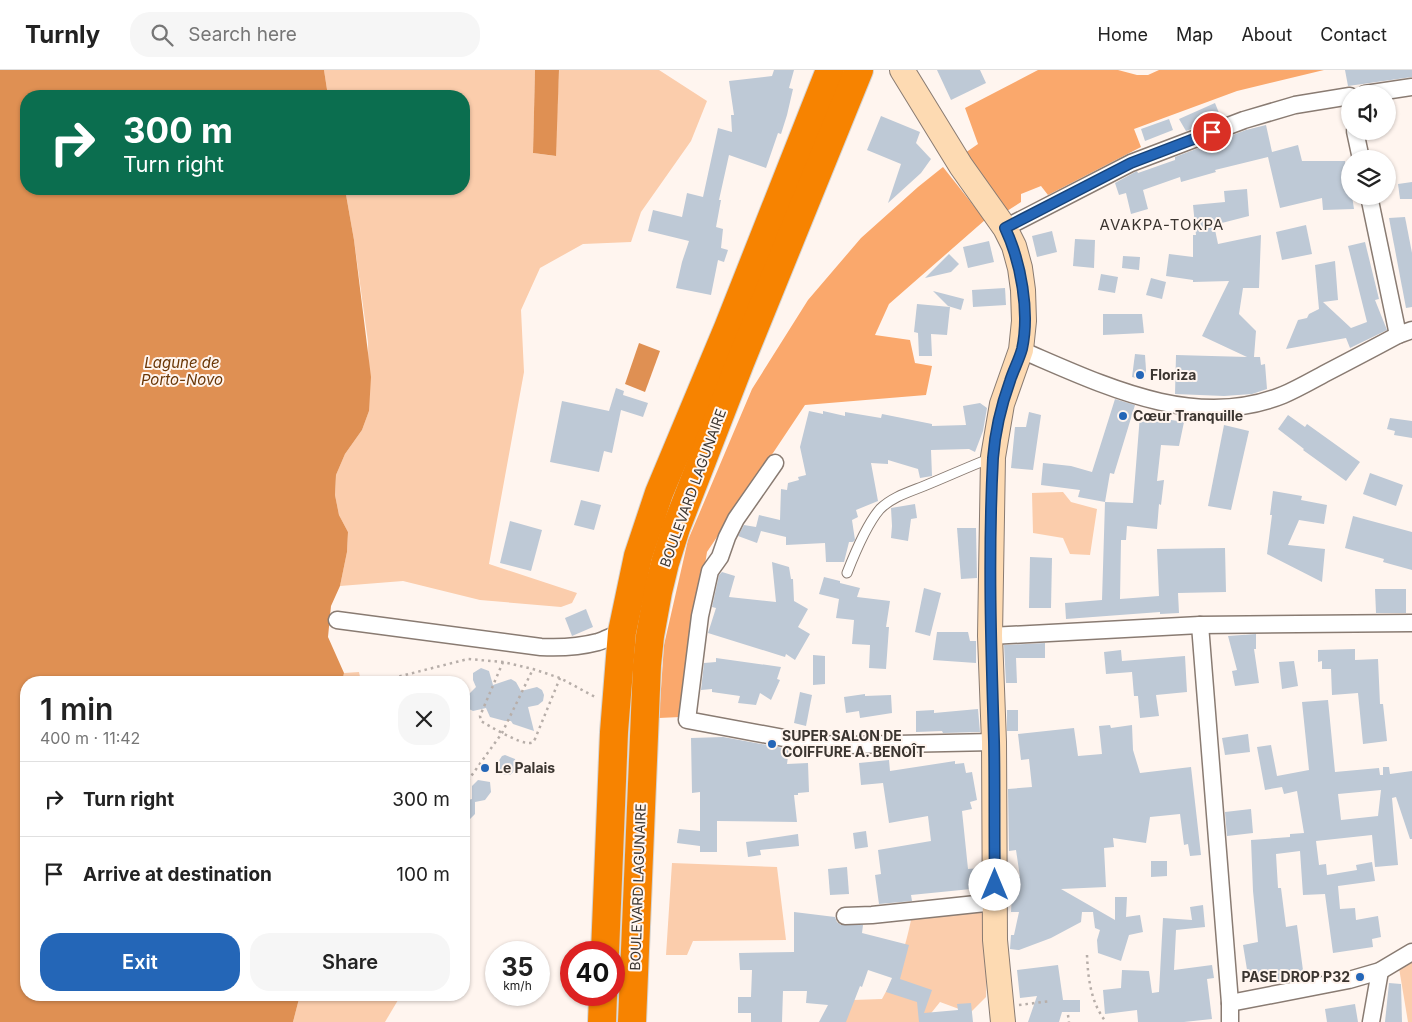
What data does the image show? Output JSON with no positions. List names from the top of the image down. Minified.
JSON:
{"streets":{"highway":["BOULEVARD LAGUNAIRE"]},"districts":["AVAKPA-TOKPA"],"water":["Lagune de Porto-Novo"],"places":["Floriza","Cœur Tranquille","SUPER SALON DE COIFFURE A. BENOÎT","Le Palais","PASE DROP P32"],"page":{"header":"Turnly","search":"Search here","nav":["Home","Map","About","Contact"],"turn":["300 m","Turn right"],"heading":["1 min","400 m · 11:42"],"list":[{"name":"Turn right","value":"300 m"},{"name":"Arrive at destination","value":"100 m"}],"buttons":["Exit","Share"],"speed":"35 km/h","limit":"40"}}
